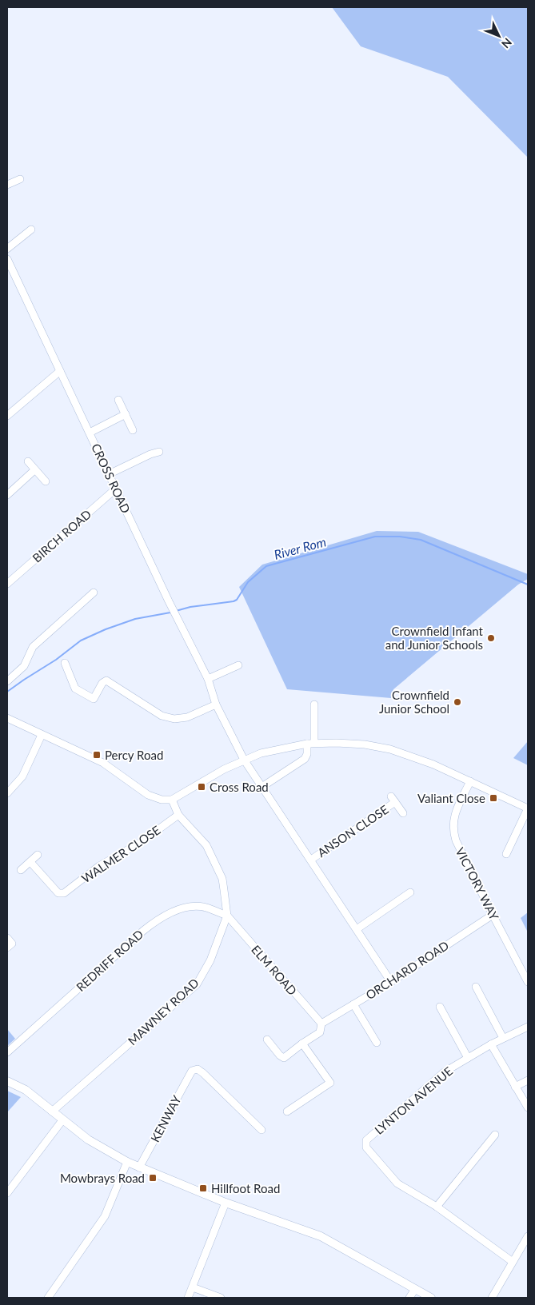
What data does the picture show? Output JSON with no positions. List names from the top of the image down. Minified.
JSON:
{"streets":{"street":["CROSS ROAD","BIRCH ROAD","ANSON CLOSE","WALMER CLOSE","VICTORY WAY","REDRIFF ROAD","ELM ROAD","ORCHARD ROAD","MAWNEY ROAD","LYNTON AVENUE","KENWAY"]},"crossings":[["CROSS ROAD","BIRCH ROAD"],["CROSS ROAD","ANSON CLOSE"],["CROSS ROAD","ORCHARD ROAD"],["WALMER CLOSE","MAWNEY ROAD"],["VICTORY WAY","ORCHARD ROAD"],["REDRIFF ROAD","ELM ROAD"],["REDRIFF ROAD","MAWNEY ROAD"],["ELM ROAD","ORCHARD ROAD"],["ELM ROAD","MAWNEY ROAD"]],"water":["River Rom"],"places":{"other":["Crownfield Infant and Junior Schools","Crownfield Junior School"],"transit":["Percy Road","Cross Road","Valiant Close","Mowbrays Road","Hillfoot Road"]},"north":"bottom right"}
